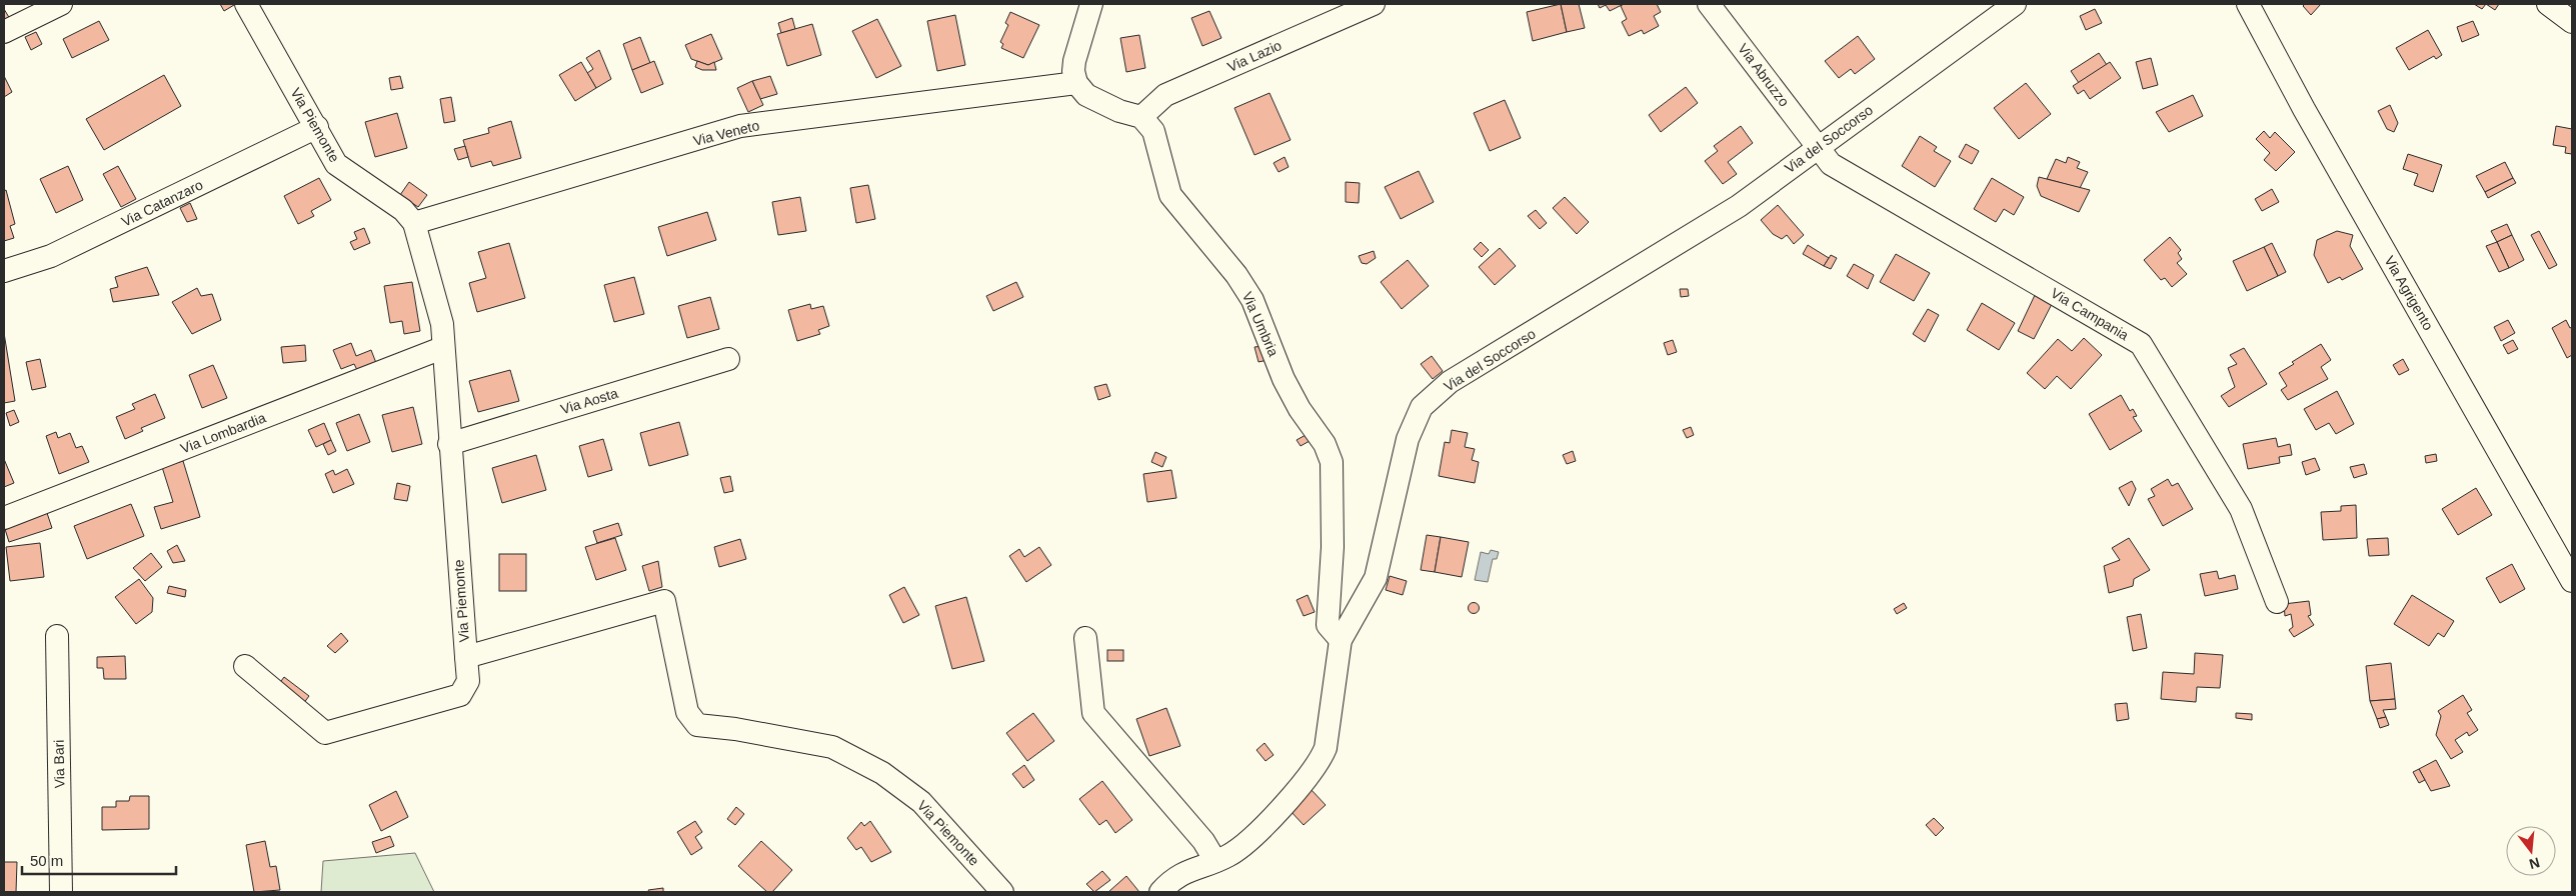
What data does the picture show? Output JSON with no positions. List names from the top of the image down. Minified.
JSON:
{"streets":{"street":["Via Lazio","Via Abruzzo","Via Piemonte","Via Veneto","Via del Soccorso","Via Catanzaro","Via Agrigento","Via Campania","Via Umbria","Via Aosta","Via Lombardia","Via Bari"]},"crossings":[["Via Lazio","Via Umbria"],["Via Abruzzo","Via del Soccorso"],["Via Abruzzo","Via Campania"],["Via Piemonte","Via Veneto"],["Via Piemonte","Via Catanzaro"],["Via Piemonte","Via Aosta"],["Via Piemonte","Via Lombardia"],["Via del Soccorso","Via Campania"],["Via del Soccorso","Via Umbria"]],"scale_bar":"50 m","north":"bottom"}
